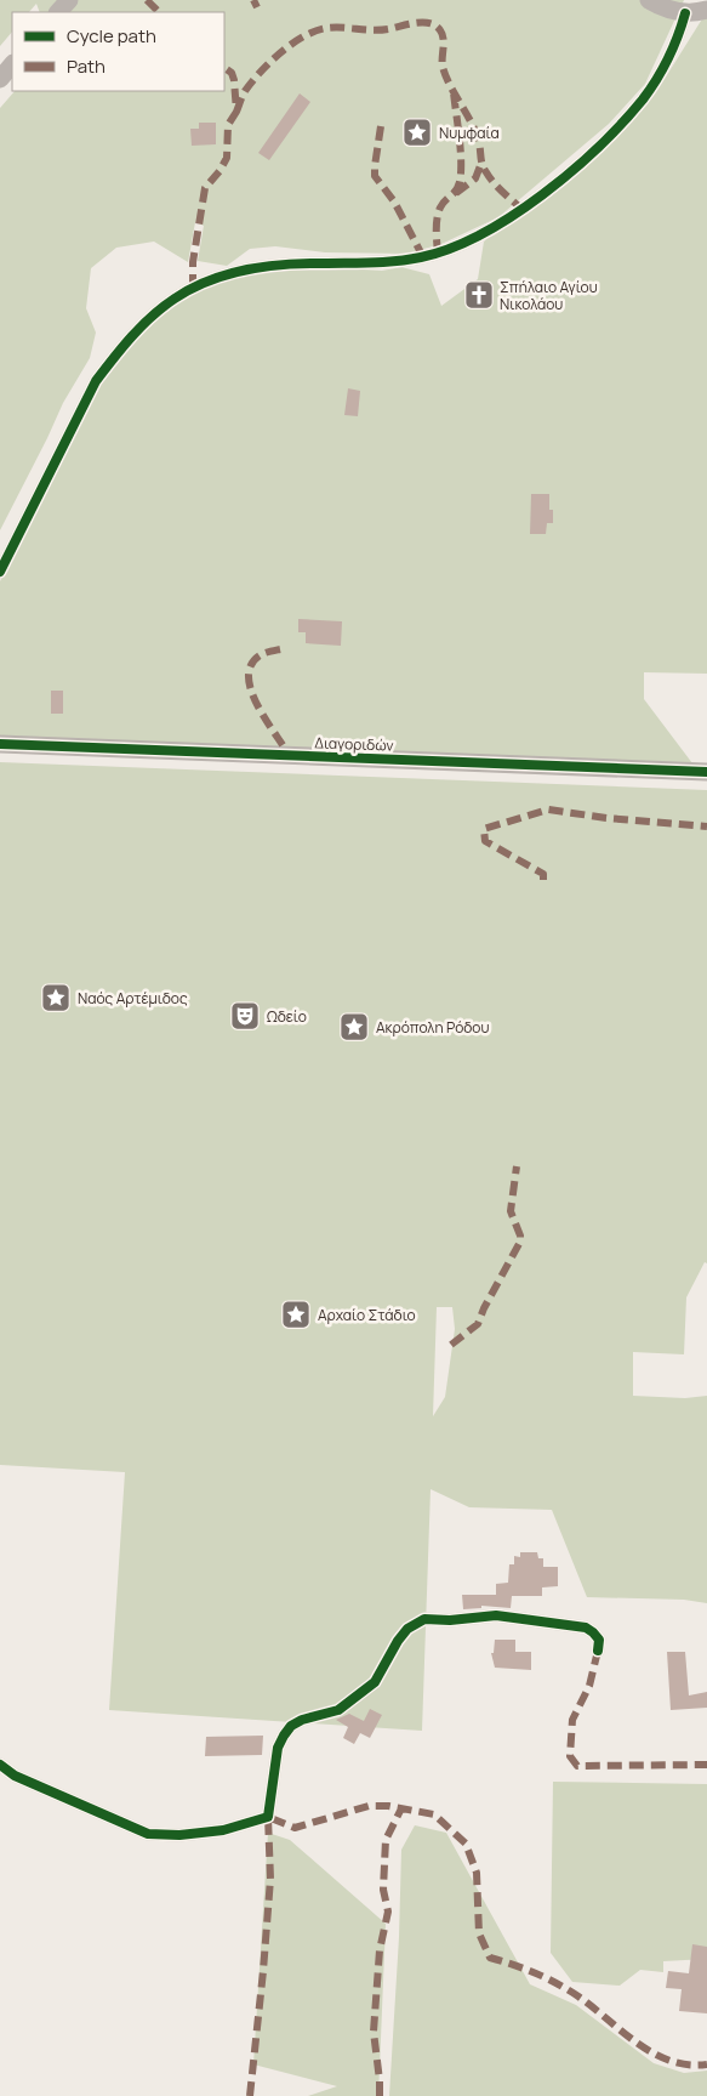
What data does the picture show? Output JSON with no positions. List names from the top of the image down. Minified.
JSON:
{"streets":{"street":["Διαγοριδών"]},"places":{"place":["Νυμφαία","Ναός Αρτέμιδος","Ακρόπολη Ρόδου","Αρχαίο Στάδιο"],"church":["Σπήλαιο Αγίου Νικολάου"],"theatre":["Ωδείο"]},"legend":["Cycle path","Path"]}
